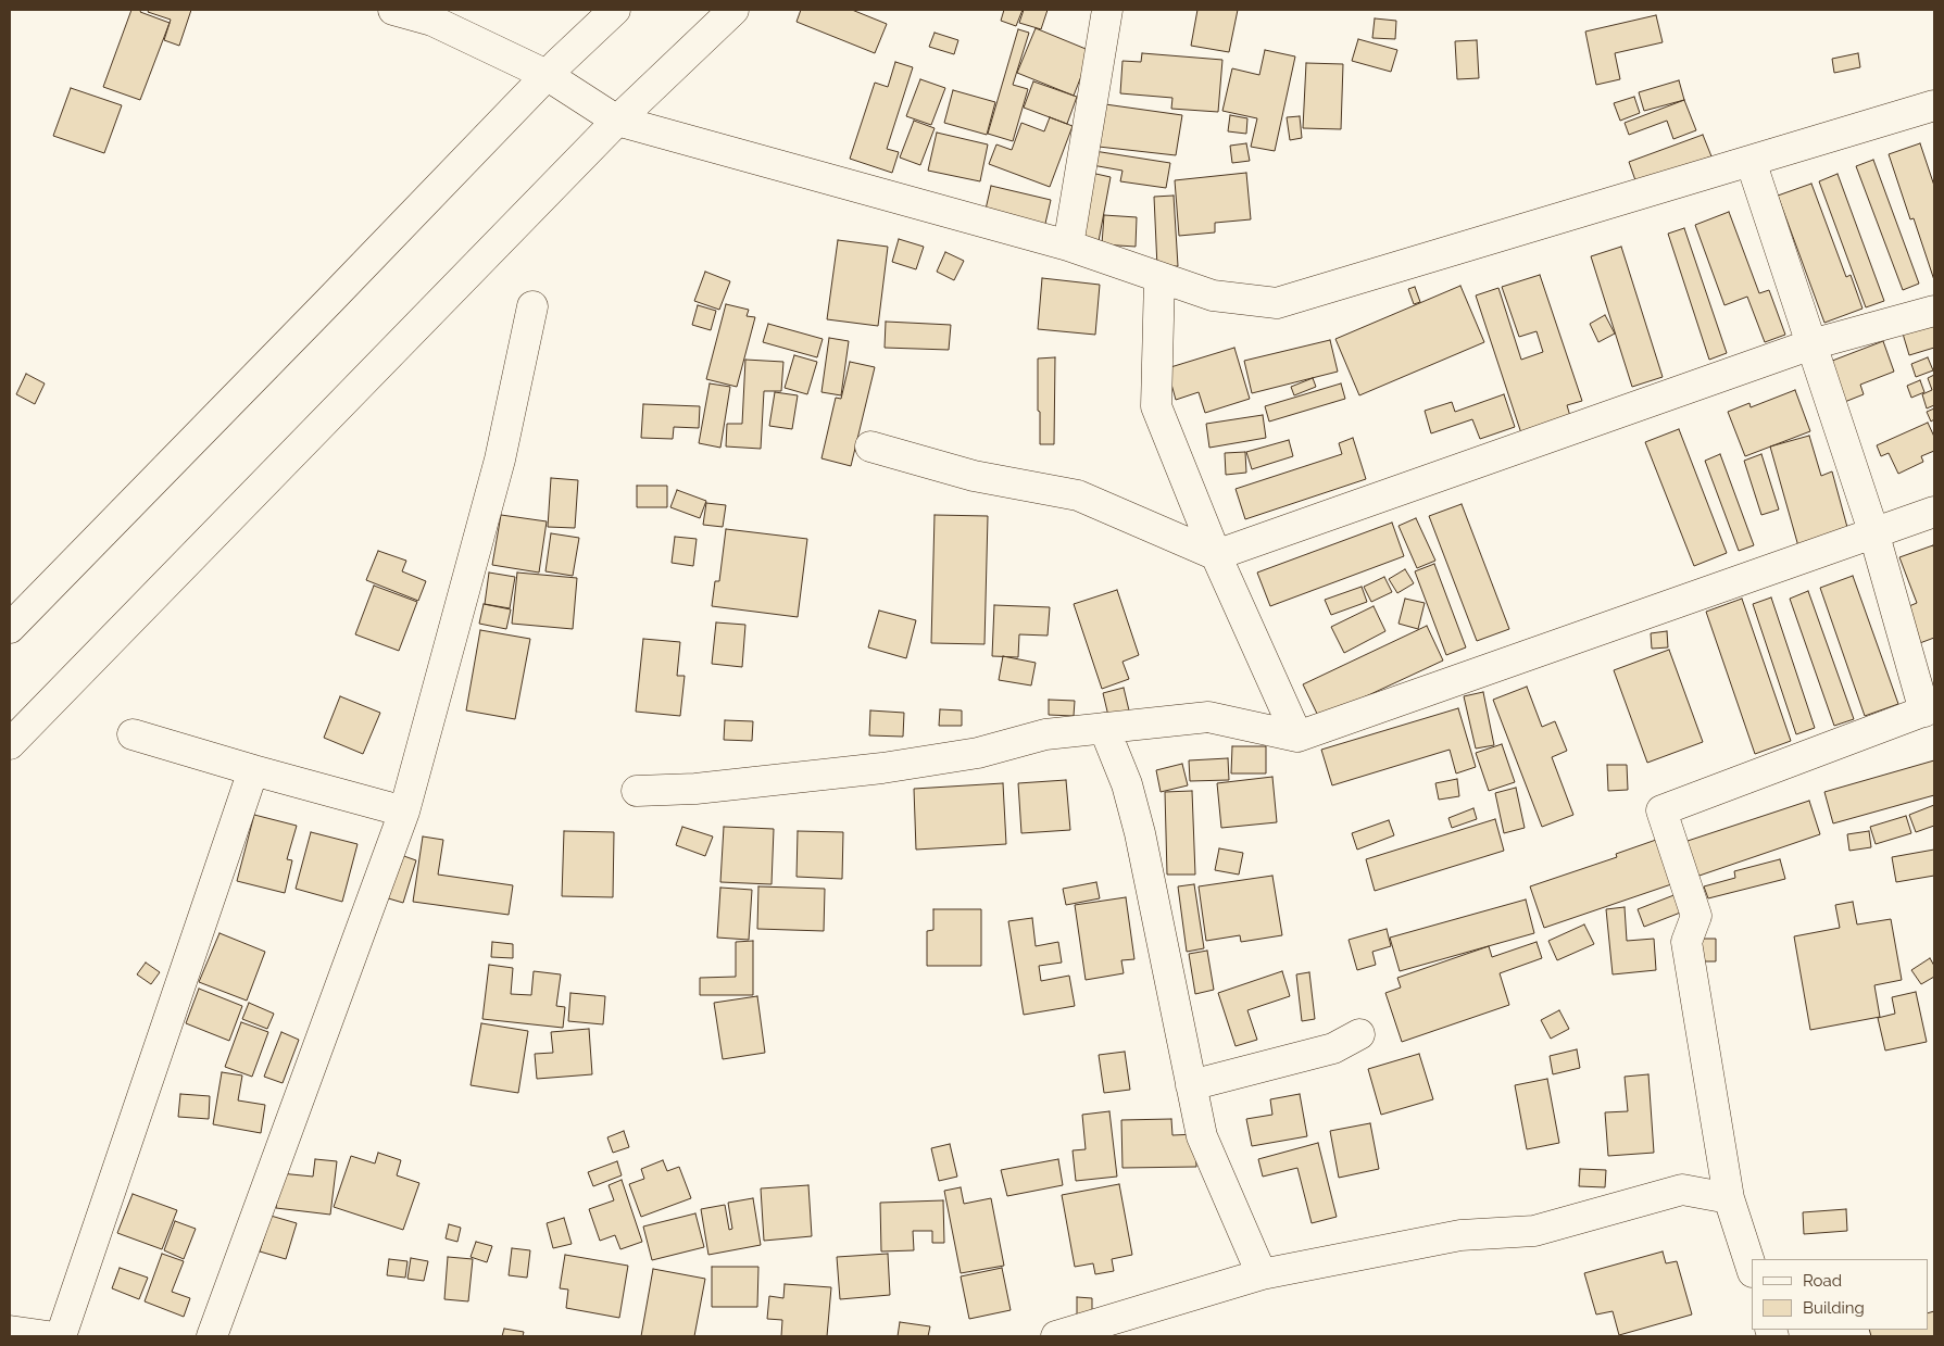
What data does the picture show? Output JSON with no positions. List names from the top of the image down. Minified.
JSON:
{"legend":["Road","Building"]}
